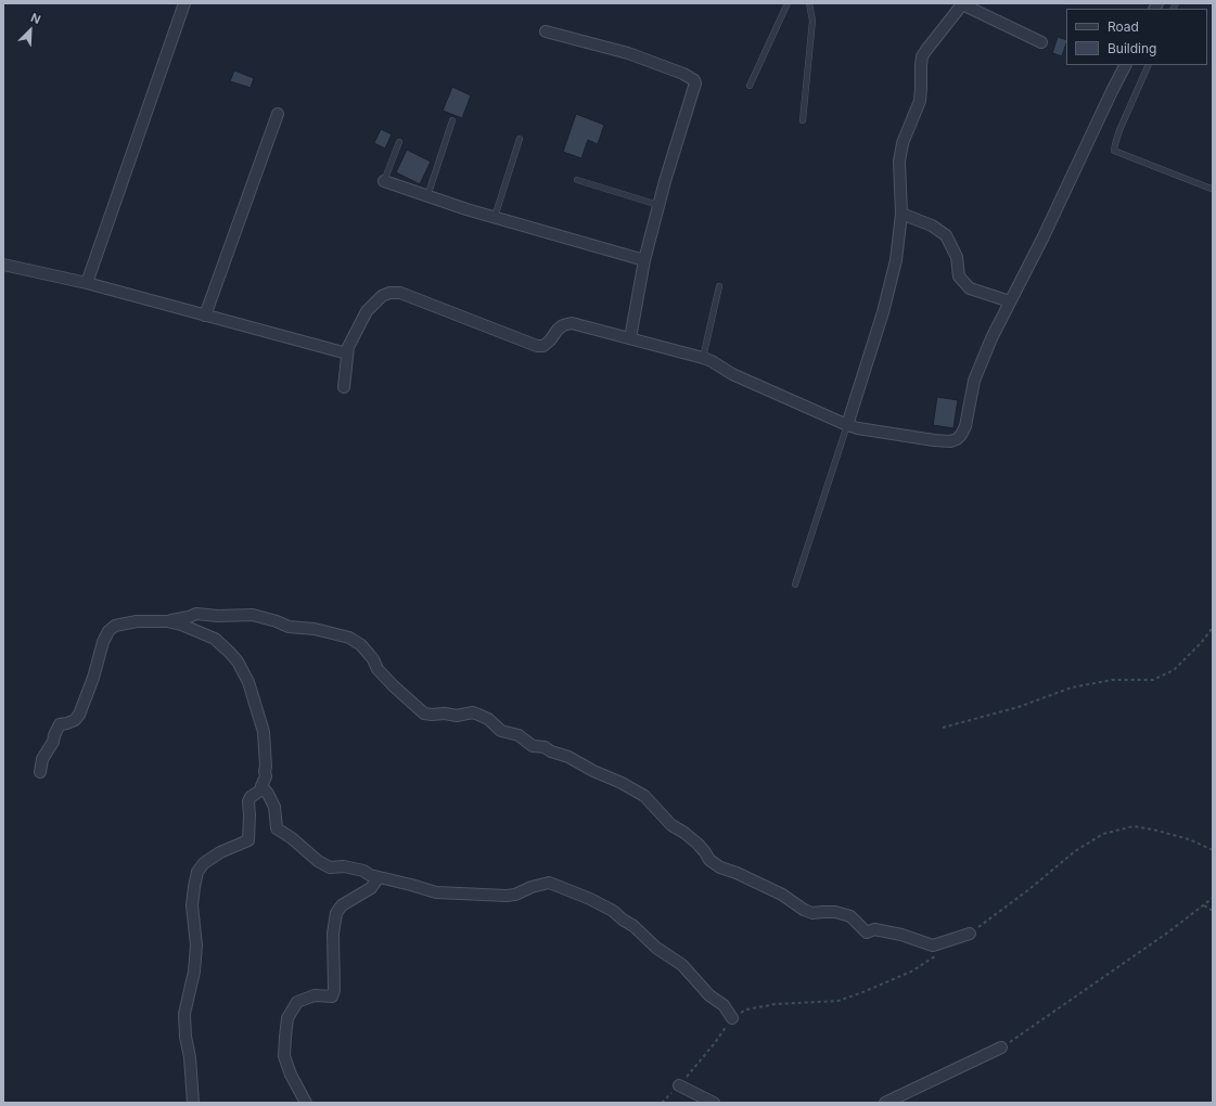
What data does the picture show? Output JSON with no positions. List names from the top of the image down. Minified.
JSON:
{"legend":["Road","Building"],"north":"top right"}
